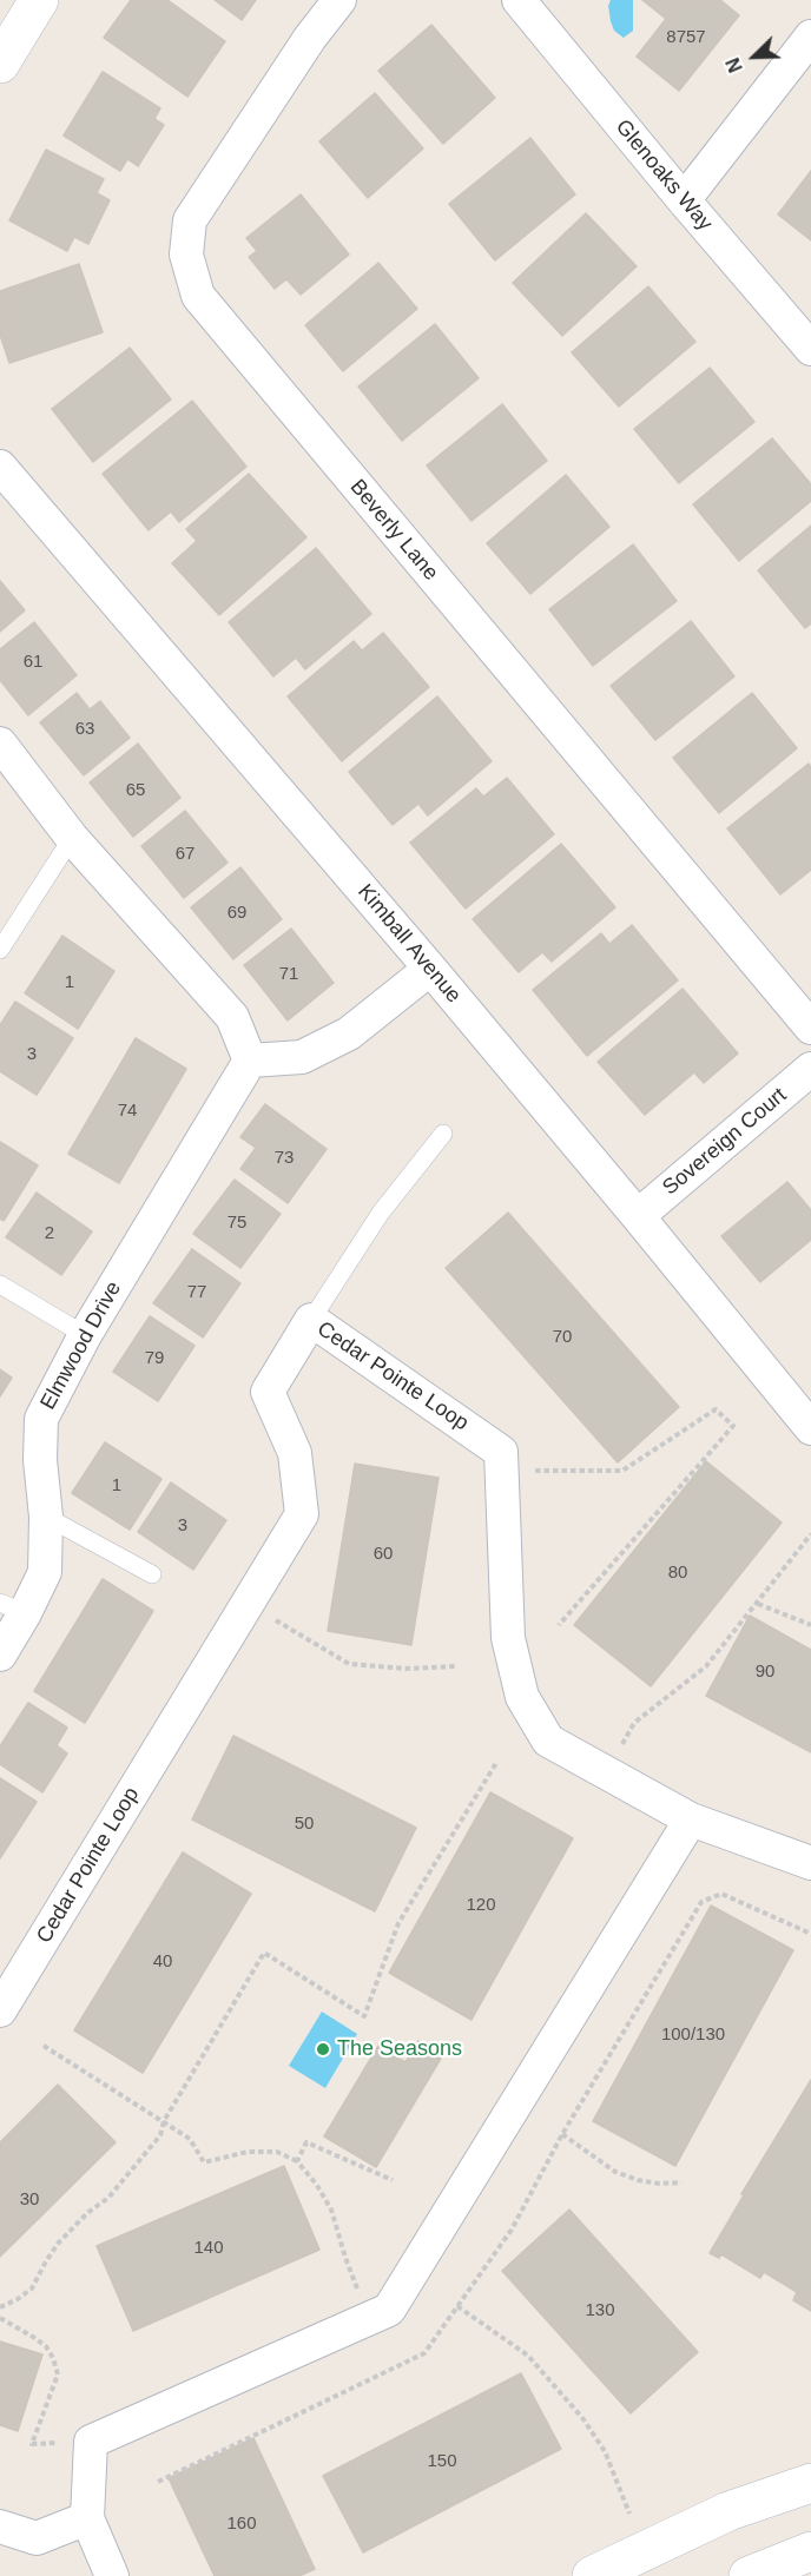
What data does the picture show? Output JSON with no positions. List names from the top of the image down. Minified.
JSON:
{"streets":{"street":["Glenoaks Way","Beverly Lane","Kimball Avenue","Sovereign Court","Elmwood Drive","Cedar Pointe Loop"]},"crossings":[["Kimball Avenue","Sovereign Court"]],"places":["The Seasons"],"house_numbers":["8757","61","63","65","67","69","71","1","3","74","73","75","2","77","70","79","1","3","60","80","90","50","120","40","100/130","30","140","130","150","160"],"north":"bottom left"}
